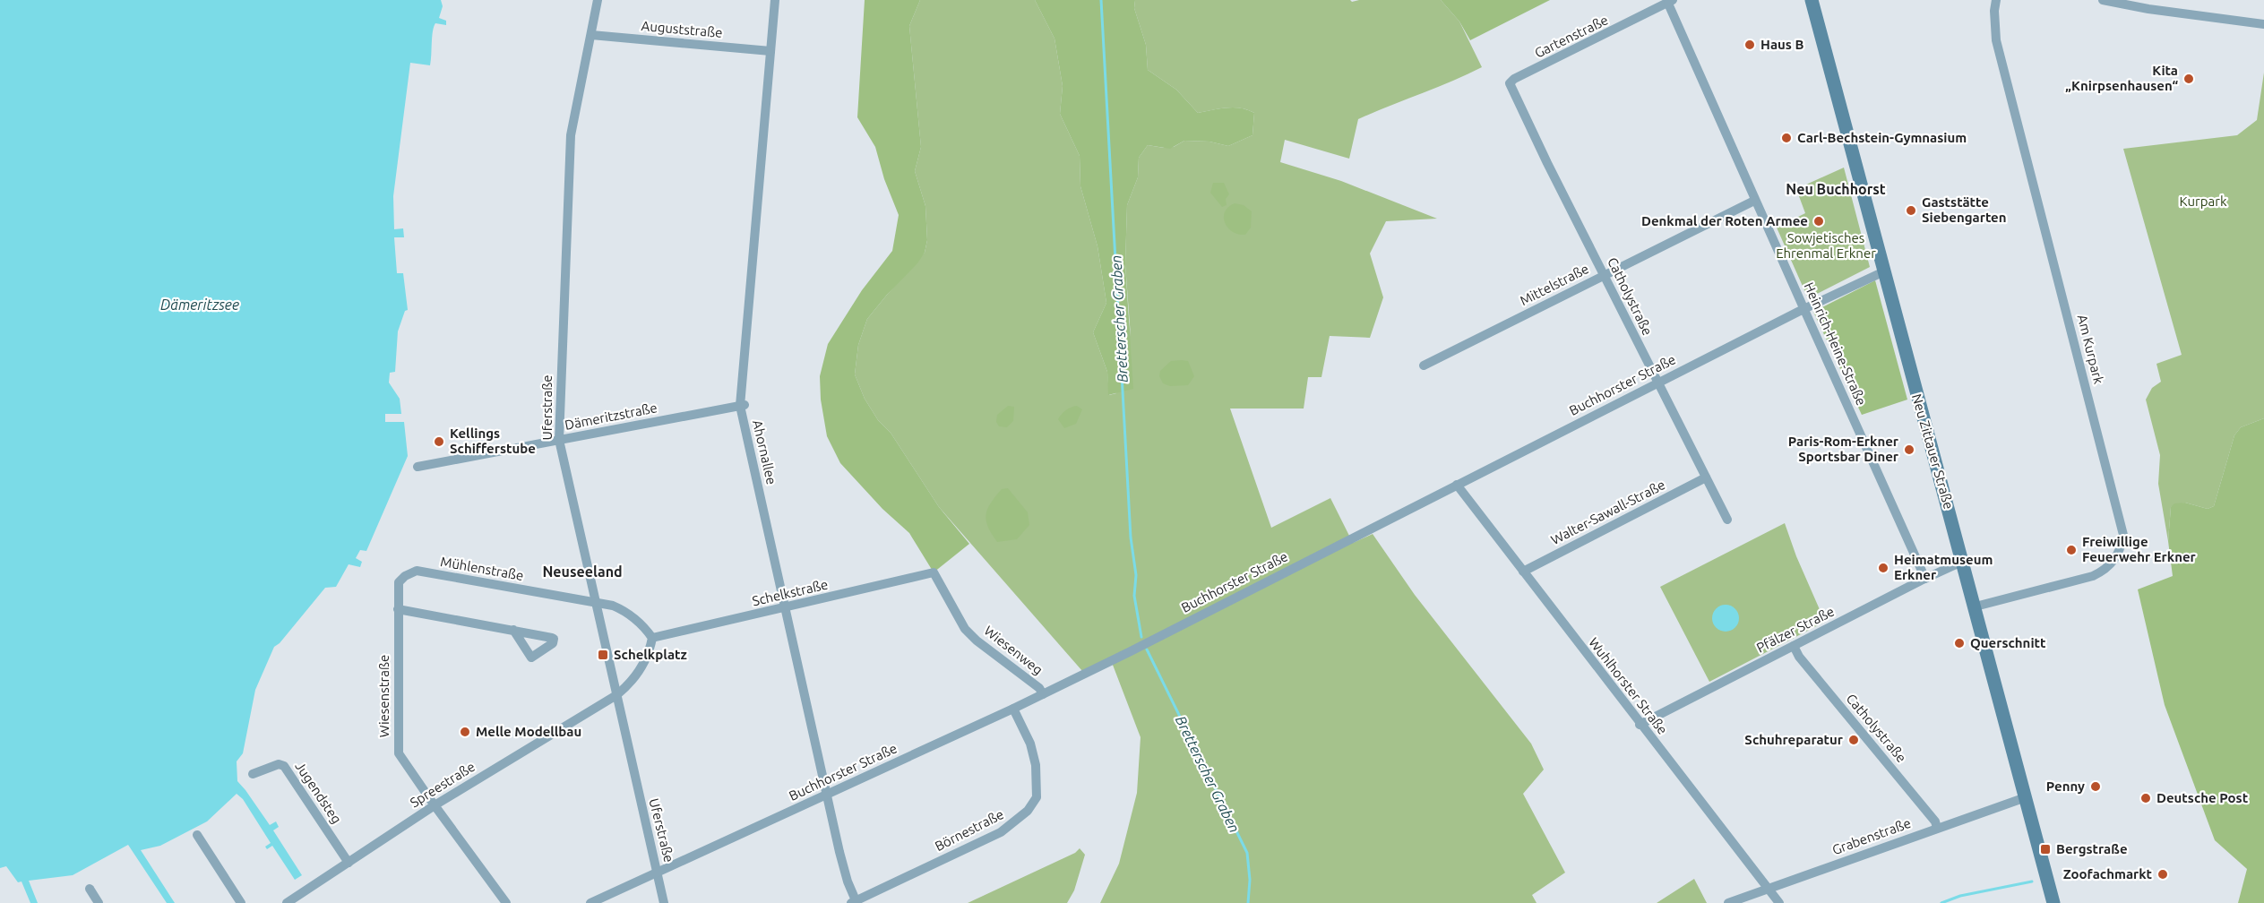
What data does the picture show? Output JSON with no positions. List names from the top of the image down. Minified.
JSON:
{"streets":{"main road":["Neu Zittauer Straße"],"street":["Auguststraße","Gartenstraße","Mittelstraße","Catholystraße","Heinrich-Heine-Straße","Am Kurpark","Buchhorster Straße","Uferstraße","Dämeritzstraße","Ahornallee","Walter-Sawall-Straße","Mühlenstraße","Schelkstraße","Pfälzer Straße","Wiesenweg","Wuhlhorster Straße","Wiesenstraße","Spreestraße","Jugendsteg","Börnestraße","Grabenstraße"]},"crossings":[["Auguststraße","Uferstraße"],["Auguststraße","Ahornallee"],["Gartenstraße","Catholystraße"],["Gartenstraße","Heinrich-Heine-Straße"],["Mittelstraße","Catholystraße"],["Mittelstraße","Heinrich-Heine-Straße"],["Catholystraße","Buchhorster Straße"],["Catholystraße","Walter-Sawall-Straße"],["Catholystraße","Pfälzer Straße"],["Catholystraße","Grabenstraße"],["Heinrich-Heine-Straße","Buchhorster Straße"],["Heinrich-Heine-Straße","Pfälzer Straße"],["Am Kurpark","Neu Zittauer Straße"],["Buchhorster Straße","Uferstraße"],["Buchhorster Straße","Neu Zittauer Straße"],["Buchhorster Straße","Ahornallee"],["Buchhorster Straße","Wiesenweg"],["Buchhorster Straße","Wuhlhorster Straße"],["Buchhorster Straße","Börnestraße"],["Uferstraße","Dämeritzstraße"],["Uferstraße","Mühlenstraße"],["Uferstraße","Spreestraße"],["Dämeritzstraße","Ahornallee"],["Neu Zittauer Straße","Pfälzer Straße"],["Neu Zittauer Straße","Grabenstraße"],["Ahornallee","Schelkstraße"],["Ahornallee","Börnestraße"],["Walter-Sawall-Straße","Wuhlhorster Straße"],["Mühlenstraße","Wiesenstraße"],["Schelkstraße","Wiesenweg"],["Pfälzer Straße","Wuhlhorster Straße"],["Wuhlhorster Straße","Grabenstraße"],["Wiesenstraße","Spreestraße"],["Spreestraße","Jugendsteg"]],"districts":["Neu Buchhorst","Neuseeland"],"water":["Dämeritzsee","Bretterscher Graben"],"parks":["Kurpark","Sowjetisches Ehrenmal Erkner"],"places":{"other":["Haus B","Kita „Knirpsenhausen“","Carl-Bechstein-Gymnasium","Gaststätte Siebengarten","Denkmal der Roten Armee","Kellings Schifferstube","Paris-Rom-Erkner Sportsbar Diner","Freiwillige Feuerwehr Erkner","Heimatmuseum Erkner","Querschnitt","Melle Modellbau","Schuhreparatur","Penny","Deutsche Post","Zoofachmarkt"],"transit":["Schelkplatz","Bergstraße"]}}
